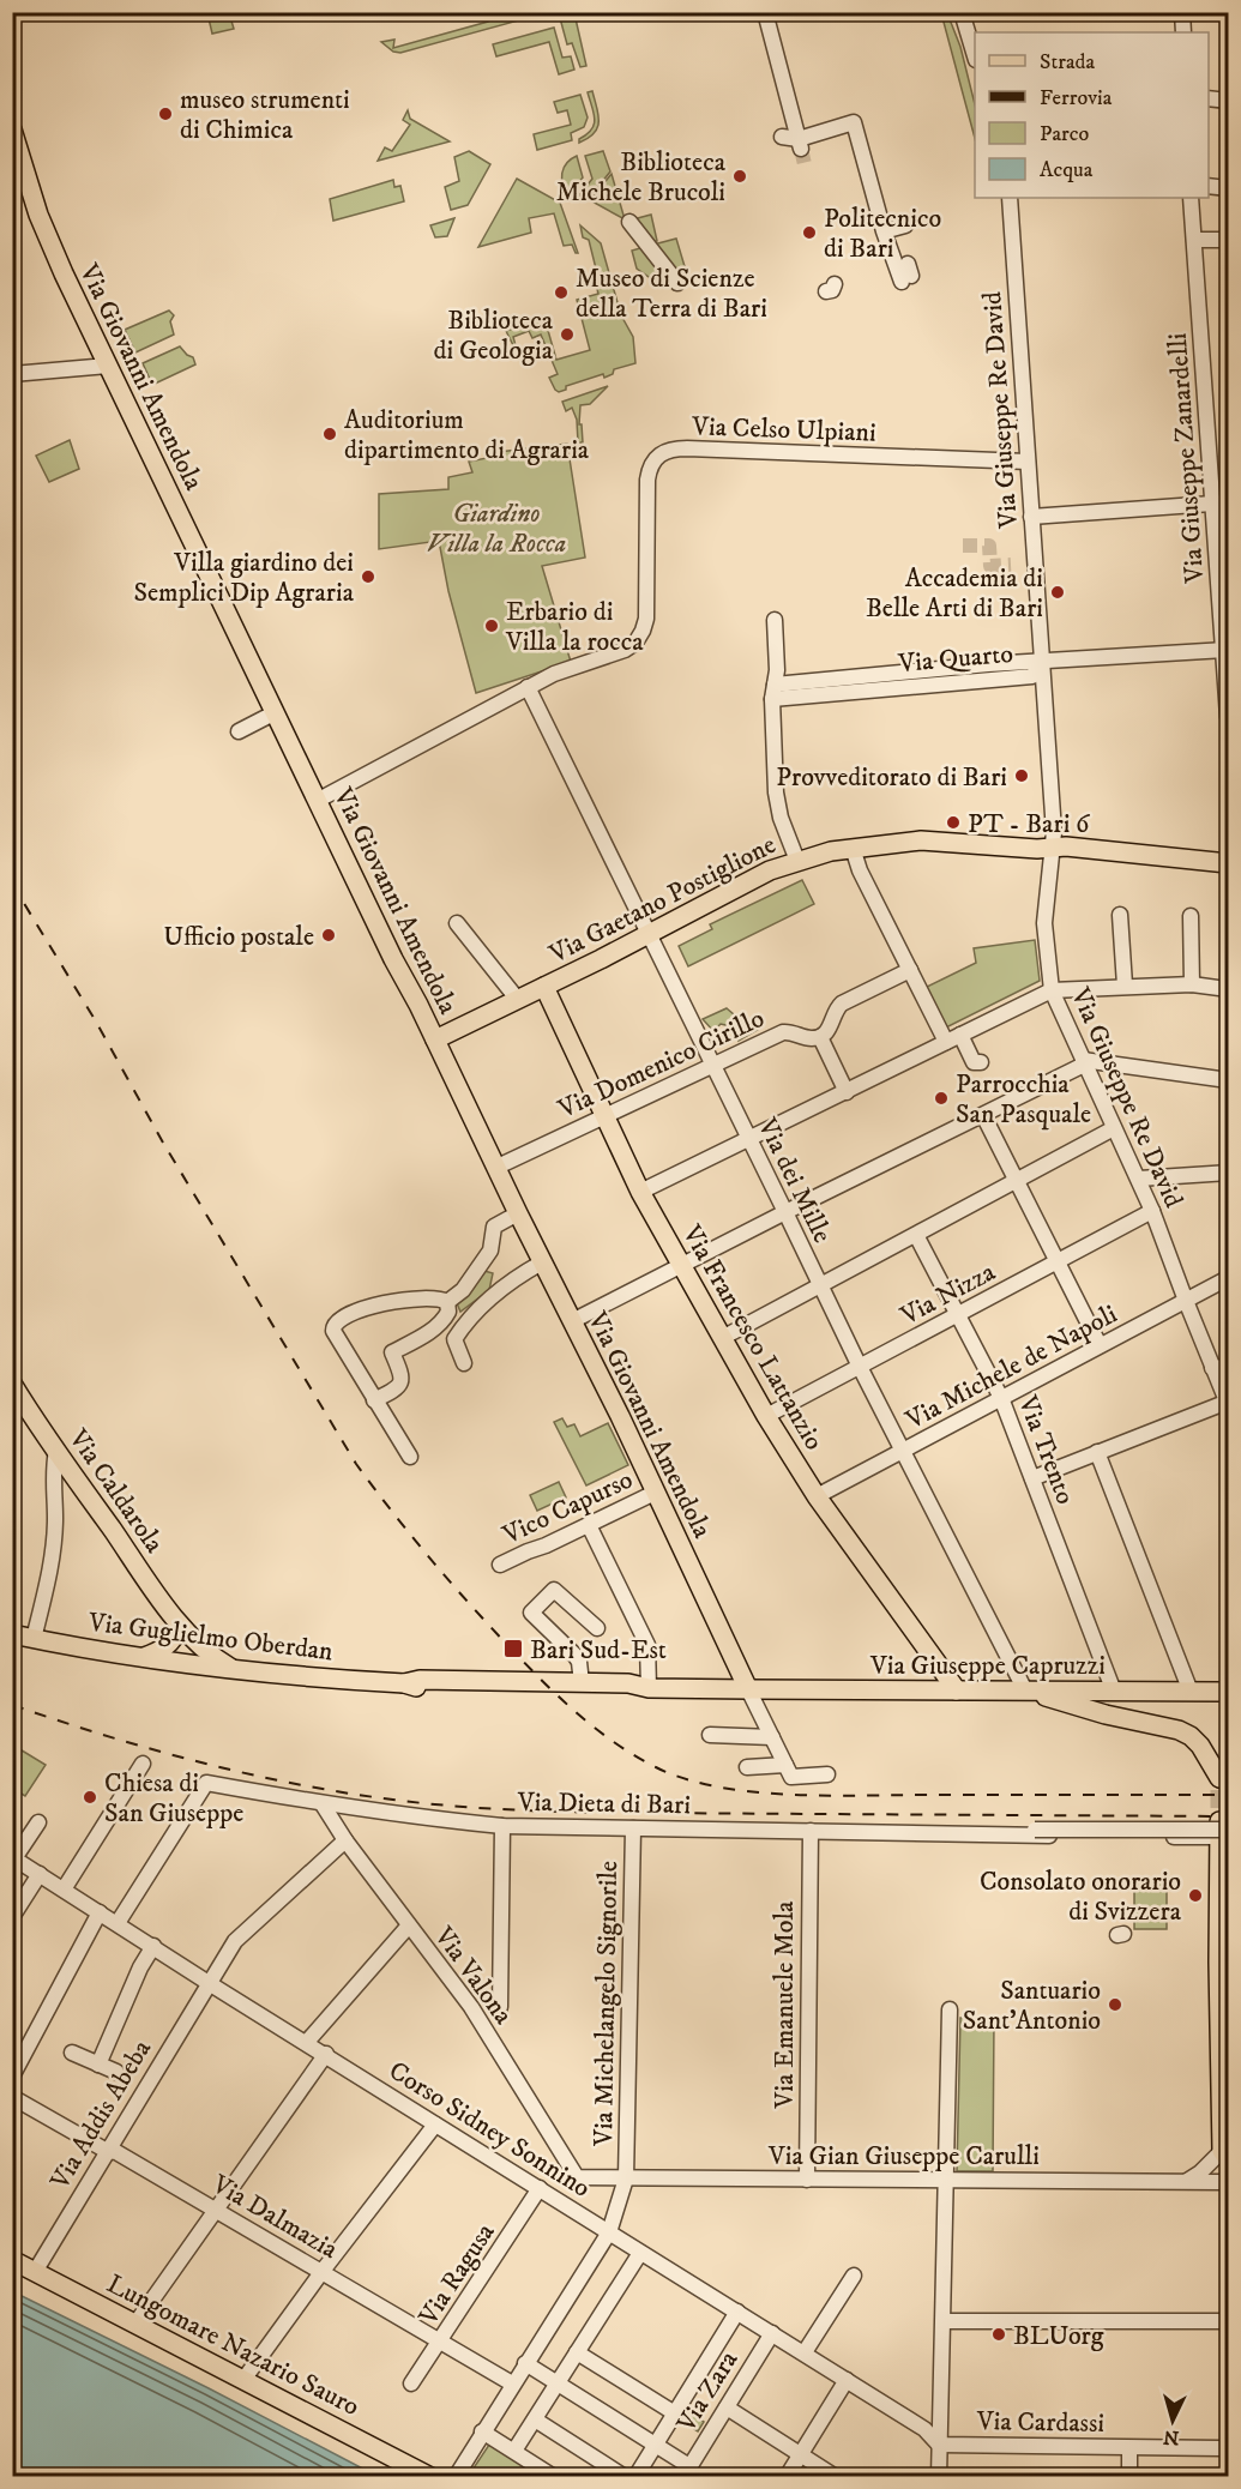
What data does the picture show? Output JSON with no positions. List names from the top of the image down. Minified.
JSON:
{"streets":{"main road":["Via Giovanni Amendola","Via Gaetano Postiglione","Via Francesco Lattanzio","Via Caldarola","Via Guglielmo Oberdan","Via Giuseppe Capruzzi","Lungomare Nazario Sauro"],"street":["Via Giuseppe Re David","Via Celso Ulpiani","Via Giuseppe Zanardelli","Via Quarto","Via Domenico Cirillo","Via dei Mille","Via Nizza","Via Michele de Napoli","Via Trento","Vico Capurso","Via Dieta di Bari","Via Valona","Via Michelangelo Signorile","Via Emanuele Mola","Via Addis Abeba","Corso Sidney Sonnino","Via Gian Giuseppe Carulli","Via Dalmazia","Via Ragusa","Via Zara","Via Cardassi"]},"crossings":[["Via Giovanni Amendola","Via Celso Ulpiani"],["Via Giovanni Amendola","Via Gaetano Postiglione"],["Via Giovanni Amendola","Via Domenico Cirillo"],["Via Giovanni Amendola","Vico Capurso"],["Via Giovanni Amendola","Via Guglielmo Oberdan"],["Via Giovanni Amendola","Via Giuseppe Capruzzi"],["Via Giuseppe Re David","Via Celso Ulpiani"],["Via Giuseppe Re David","Via Quarto"],["Via Giuseppe Re David","Via Gaetano Postiglione"],["Via Giuseppe Re David","Via Nizza"],["Via Giuseppe Re David","Via Michele de Napoli"],["Via Celso Ulpiani","Via dei Mille"],["Via Gaetano Postiglione","Via dei Mille"],["Via Gaetano Postiglione","Via Francesco Lattanzio"],["Via Domenico Cirillo","Via dei Mille"],["Via Domenico Cirillo","Via Francesco Lattanzio"],["Via dei Mille","Via Nizza"],["Via dei Mille","Via Michele de Napoli"],["Via dei Mille","Via Giuseppe Capruzzi"],["Via Nizza","Via Francesco Lattanzio"],["Via Nizza","Via Trento"],["Via Francesco Lattanzio","Via Michele de Napoli"],["Via Francesco Lattanzio","Via Giuseppe Capruzzi"],["Via Michele de Napoli","Via Trento"],["Via Trento","Via Giuseppe Capruzzi"],["Via Guglielmo Oberdan","Via Giuseppe Capruzzi"],["Via Dieta di Bari","Via Valona"],["Via Dieta di Bari","Via Michelangelo Signorile"],["Via Dieta di Bari","Via Emanuele Mola"],["Via Dieta di Bari","Corso Sidney Sonnino"],["Via Valona","Via Addis Abeba"],["Via Valona","Via Gian Giuseppe Carulli"],["Via Michelangelo Signorile","Corso Sidney Sonnino"],["Via Michelangelo Signorile","Via Gian Giuseppe Carulli"],["Via Michelangelo Signorile","Via Dalmazia"],["Via Emanuele Mola","Via Gian Giuseppe Carulli"],["Via Addis Abeba","Corso Sidney Sonnino"],["Via Addis Abeba","Via Dalmazia"],["Via Addis Abeba","Lungomare Nazario Sauro"],["Corso Sidney Sonnino","Via Ragusa"],["Corso Sidney Sonnino","Via Zara"],["Corso Sidney Sonnino","Via Cardassi"],["Via Dalmazia","Via Ragusa"]],"parks":["Giardino Villa la Rocca"],"places":{"other":["museo strumenti di Chimica","Biblioteca Michele Brucoli","Politecnico di Bari","Museo di Scienze della Terra di Bari","Biblioteca di Geologia","Auditorium dipartimento di Agraria","Villa giardino dei Semplici Dip Agraria","Accademia di Belle Arti di Bari","Erbario di Villa la rocca","Provveditorato di Bari","PT - Bari 6","Ufficio postale","Parrocchia San Pasquale","Chiesa di San Giuseppe","Consolato onorario di Svizzera","Santuario Sant'Antonio","BLUorg"],"transit":["Bari Sud-Est"]},"legend":["Strada","Ferrovia","Parco","Acqua"],"north":"bottom"}
